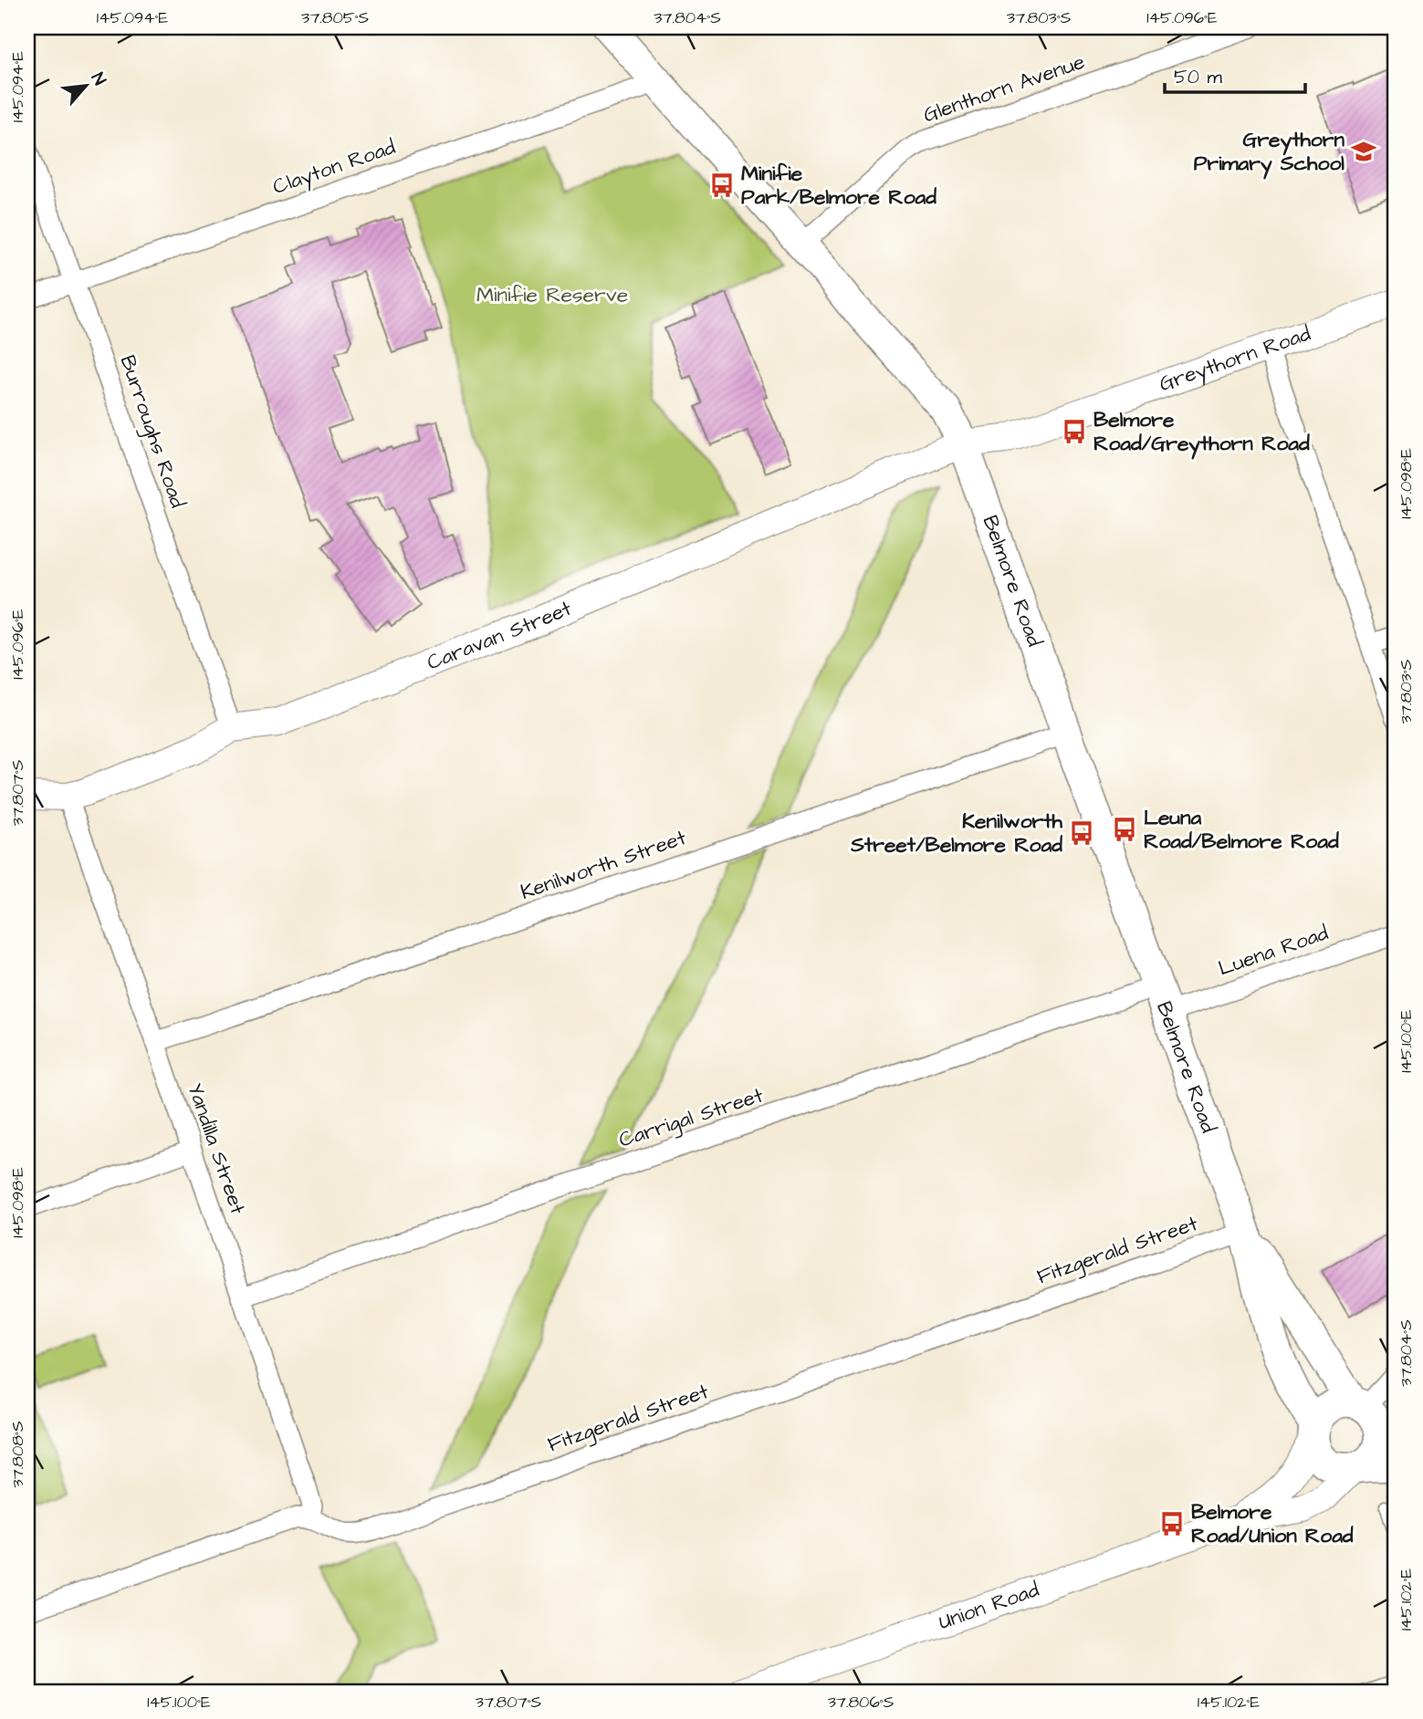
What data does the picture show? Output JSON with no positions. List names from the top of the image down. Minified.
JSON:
{"streets":{"main road":["Greythorn Road","Belmore Road","Caravan Street","Union Road"],"street":["Glenthorn Avenue","Clayton Road","Burroughs Road","Kenilworth Street","Luena Road","Carrigal Street","Yandilla Street","Fitzgerald Street"]},"crossings":[["Glenthorn Avenue","Belmore Road"],["Clayton Road","Burroughs Road"],["Clayton Road","Belmore Road"],["Greythorn Road","Belmore Road"],["Greythorn Road","Caravan Street"],["Burroughs Road","Caravan Street"],["Belmore Road","Caravan Street"],["Belmore Road","Kenilworth Street"],["Belmore Road","Luena Road"],["Belmore Road","Carrigal Street"],["Belmore Road","Fitzgerald Street"],["Belmore Road","Union Road"],["Caravan Street","Yandilla Street"],["Kenilworth Street","Yandilla Street"],["Luena Road","Carrigal Street"],["Carrigal Street","Yandilla Street"],["Yandilla Street","Fitzgerald Street"]],"parks":["Minifie Reserve"],"places":{"school or university":["Greythorn Primary School"],"bus stop":["Minifie Park/Belmore Road","Belmore Road/Greythorn Road","Leuna Road/Belmore Road","Kenilworth Street/Belmore Road","Belmore Road/Union Road"]},"scale_bar":"50 m","north":"top right","coordinates":["145.094°E","37.805°S","37.804°S","37.803°S","145.096°E","145.098°E","37.807°S","145.100°E","37.808°S","145.102°E","37.806°S"]}
